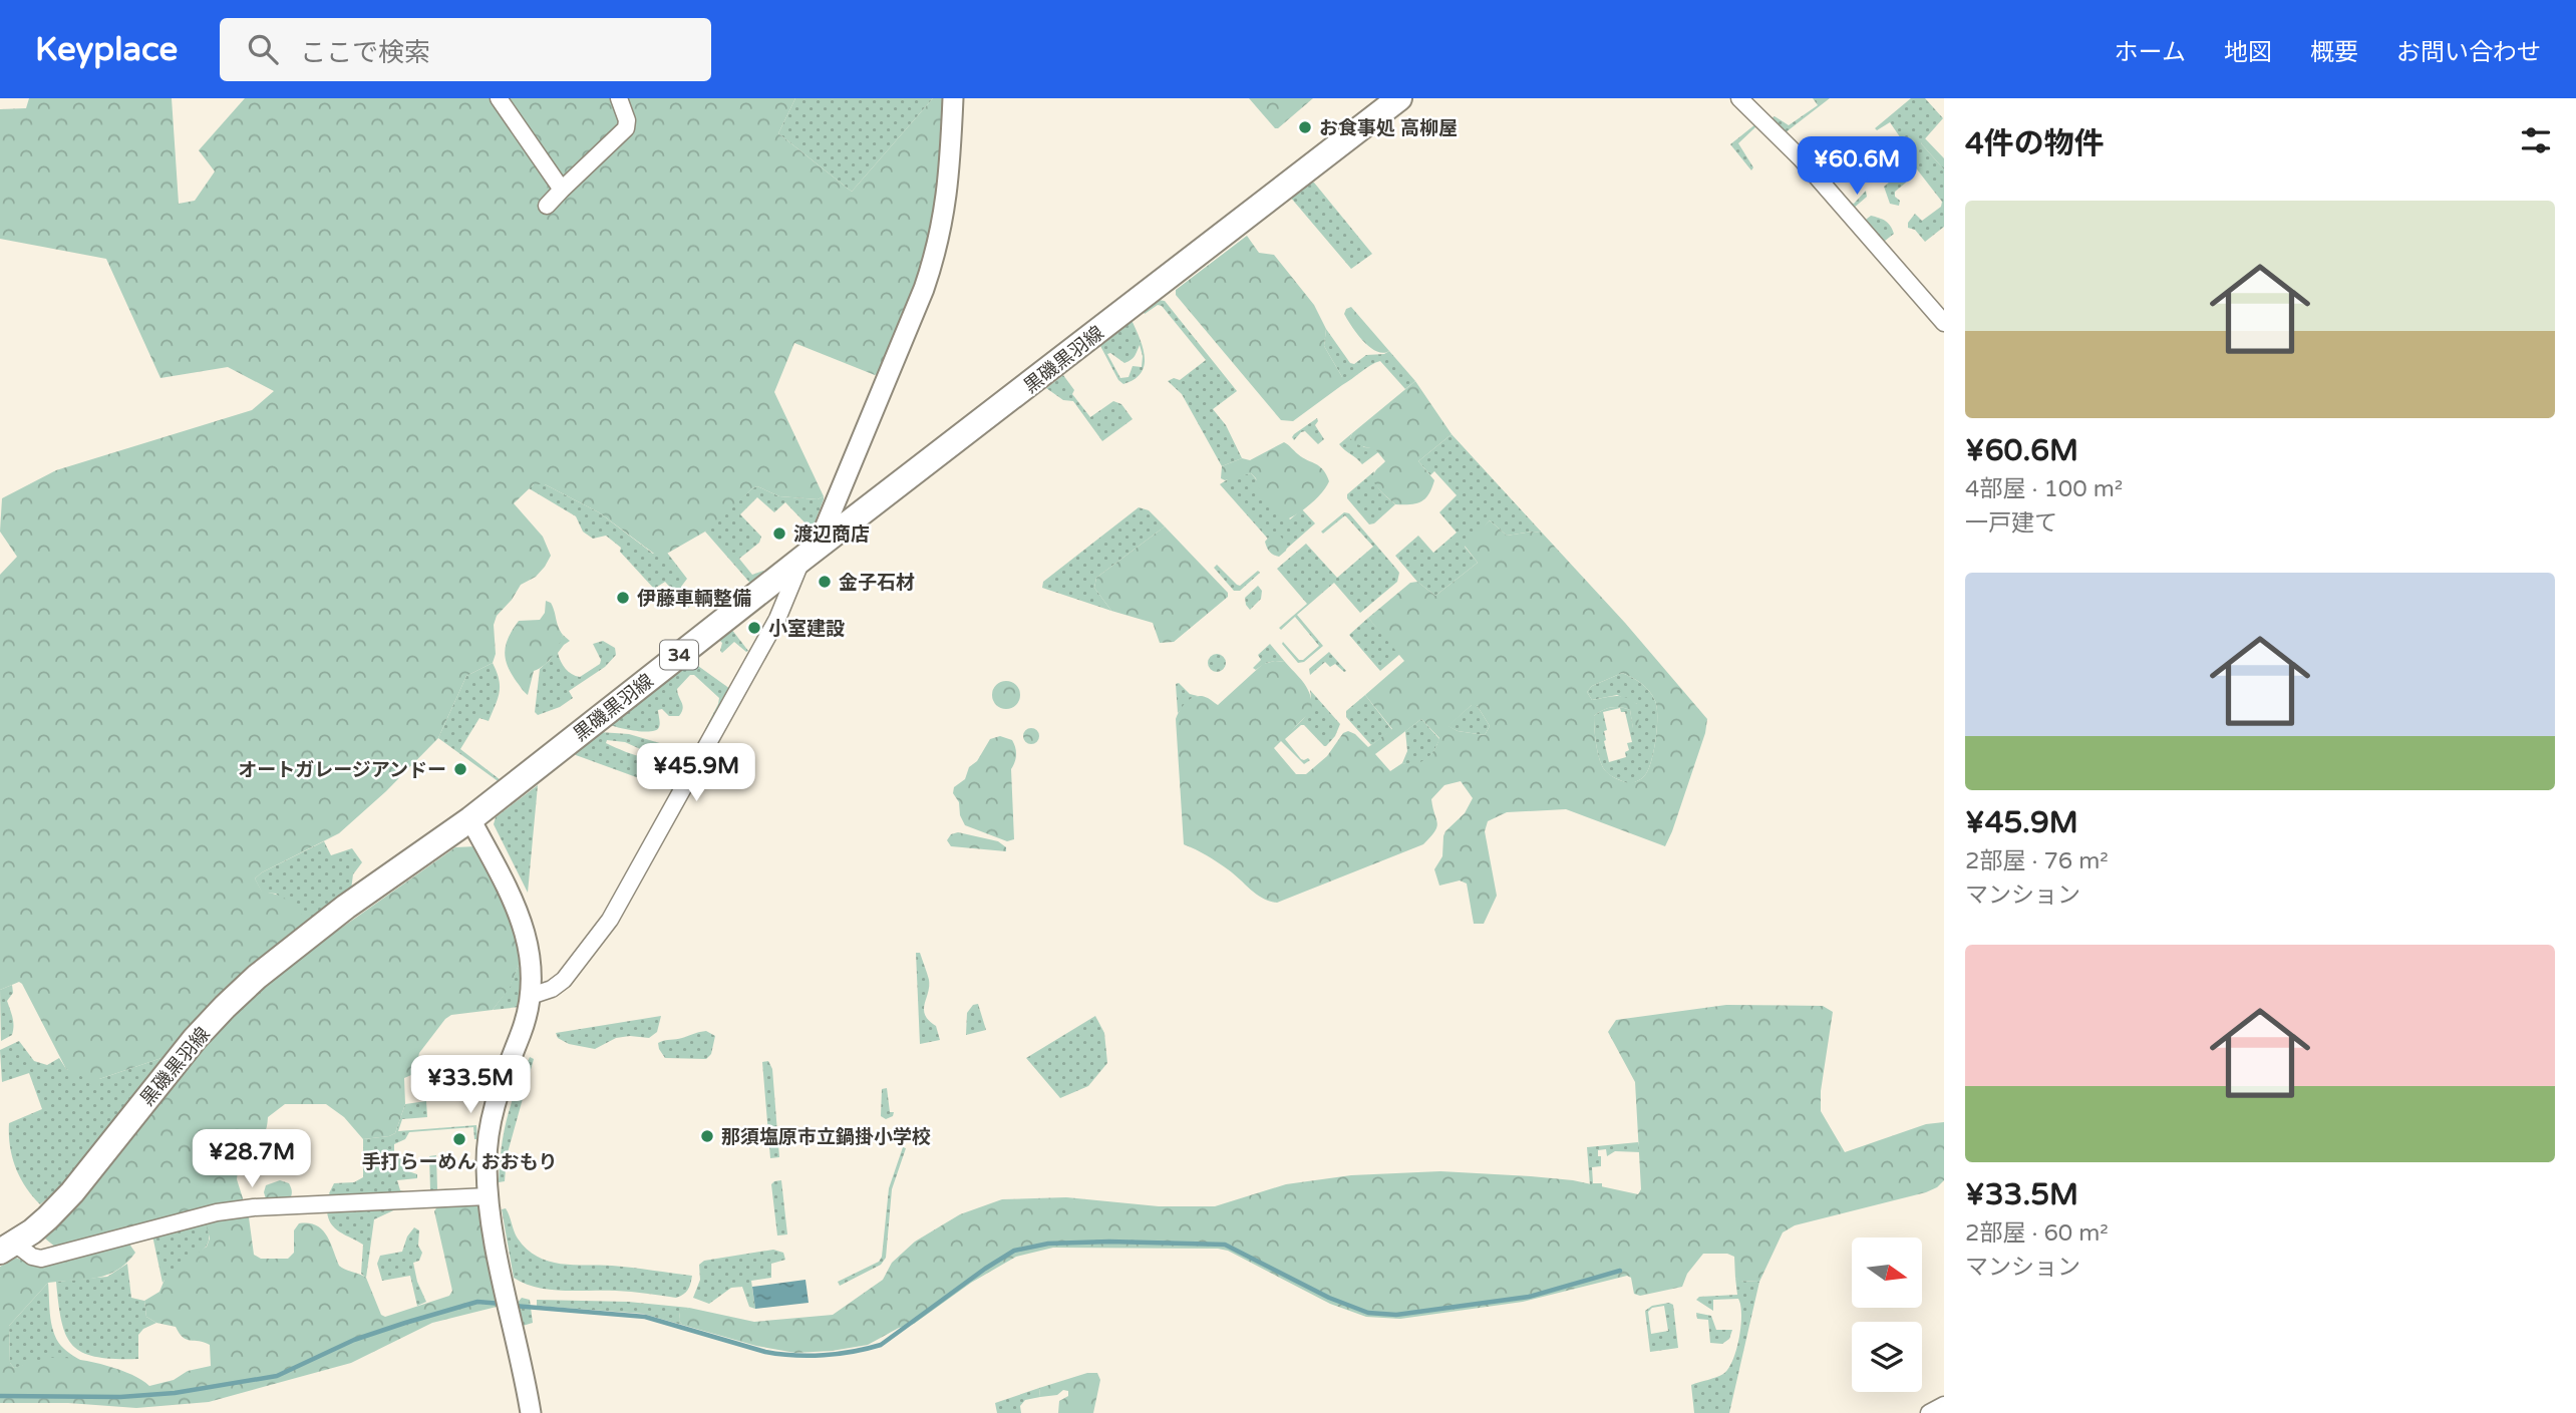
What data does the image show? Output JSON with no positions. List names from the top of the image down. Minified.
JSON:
{"streets":{"main road":["黒磯黒羽線","34"]},"places":["お食事処 高柳屋","渡辺商店","金子石材","伊藤車輌整備","小室建設","オートガレージアンドー","那須塩原市立鍋掛小学校","手打らーめん おおもり"],"north":"right","page":{"header":"Keyplace","search":"ここで検索","nav":["ホーム","地図","概要","お問い合わせ"],"heading":"4件の物件","price":["¥60.6M","¥45.9M","¥33.5M","¥28.7M"],"list":[{"name":"¥60.6M","note":"4部屋 · 100 m² · 一戸建て"},{"name":"¥45.9M","note":"2部屋 · 76 m² · マンション"},{"name":"¥33.5M","note":"2部屋 · 60 m² · マンション"}]}}
